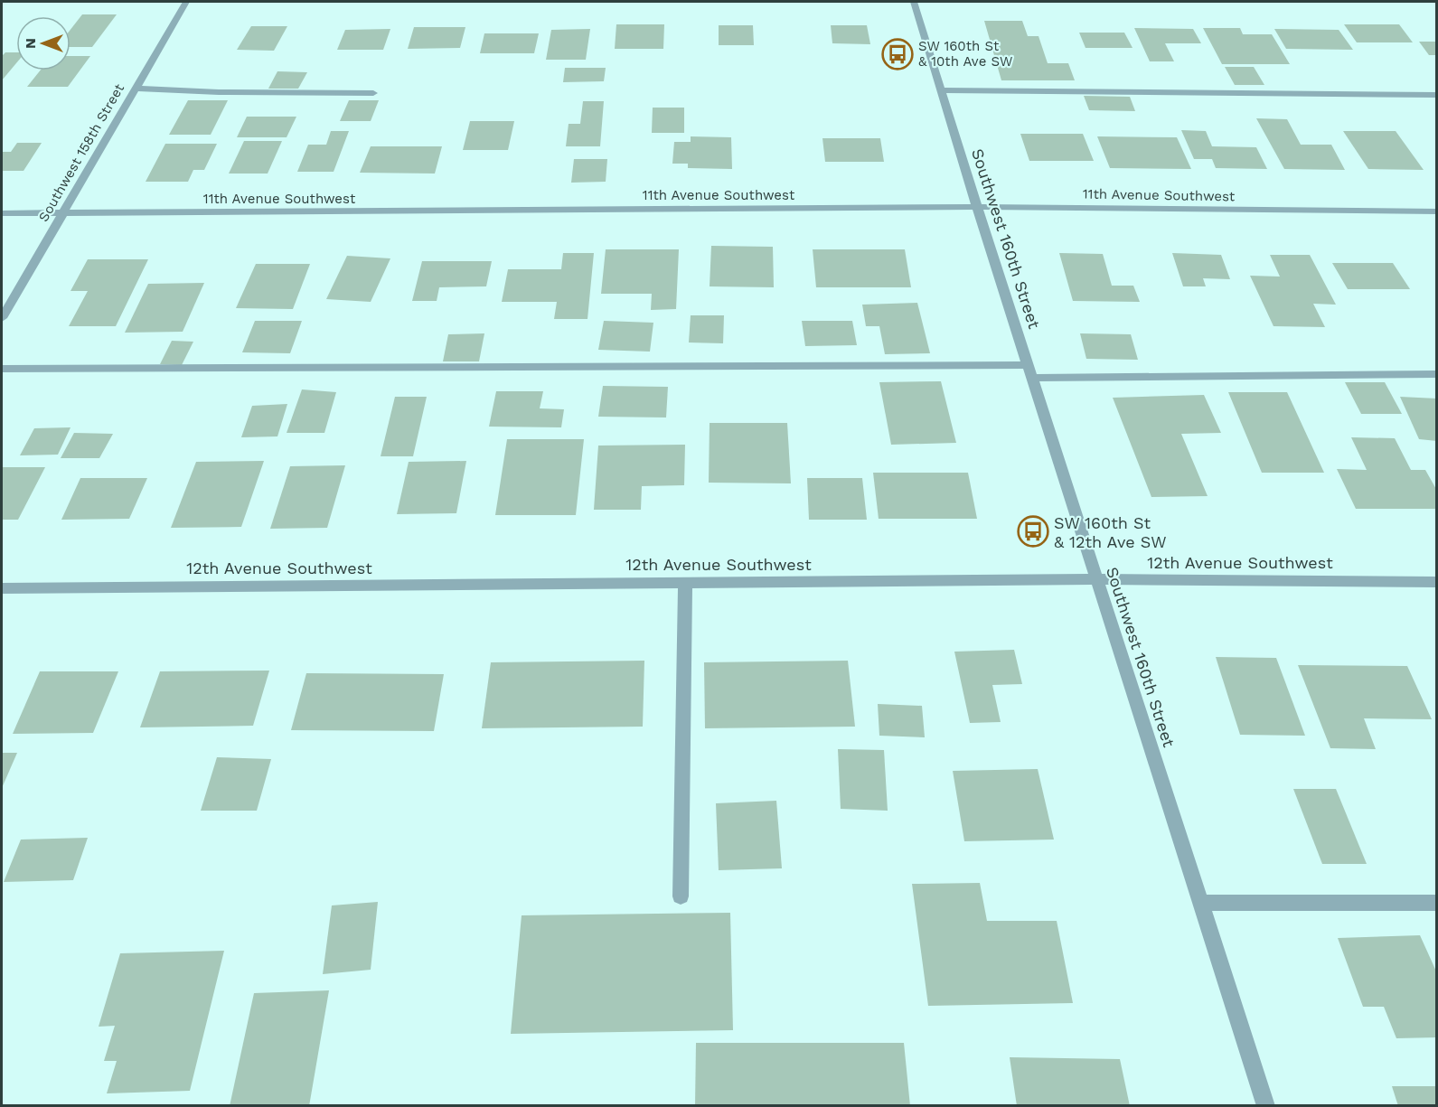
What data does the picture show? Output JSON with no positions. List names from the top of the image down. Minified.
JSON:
{"streets":{"street":["Southwest 158th Street","11th Avenue Southwest","Southwest 160th Street","12th Avenue Southwest"]},"crossings":[["Southwest 158th Street","11th Avenue Southwest"],["11th Avenue Southwest","Southwest 160th Street"],["Southwest 160th Street","12th Avenue Southwest"]],"places":{"bus stop":["SW 160th St & 10th Ave SW","SW 160th St & 12th Ave SW"]},"north":"left"}
